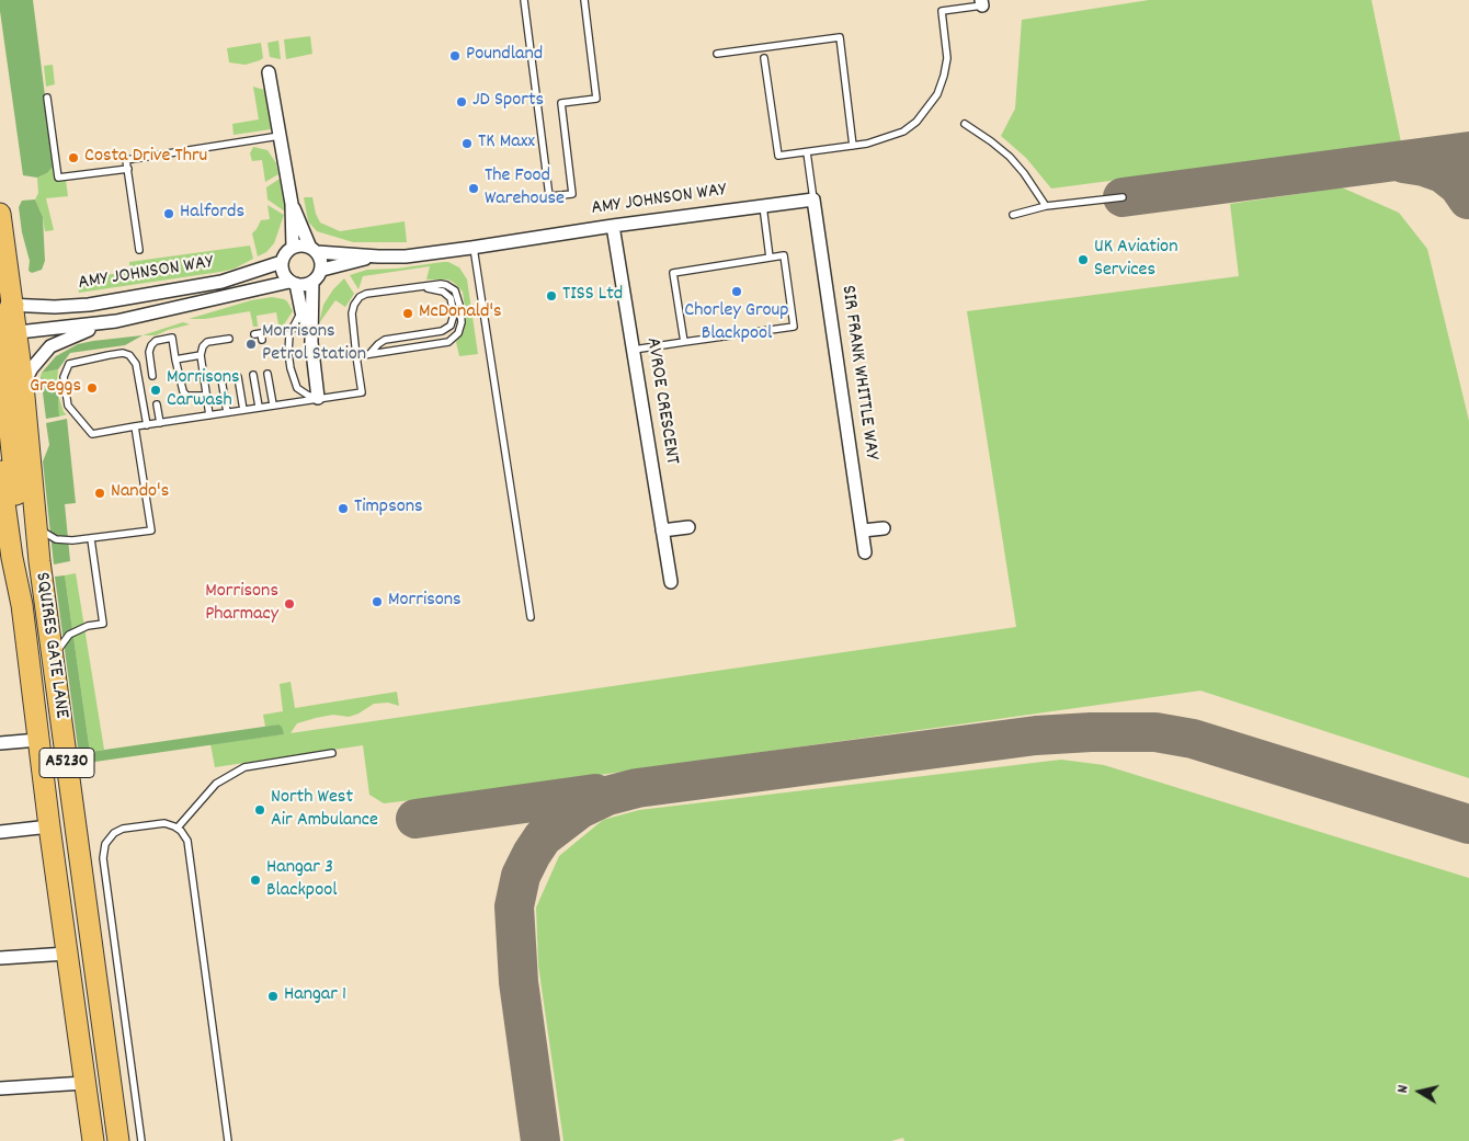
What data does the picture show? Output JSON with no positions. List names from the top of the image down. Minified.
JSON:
{"streets":{"main road":["SQUIRES GATE LANE","A5230"],"street":["AMY JOHNSON WAY","SIR FRANK WHITTLE WAY","AVROE CRESCENT"]},"crossings":[["AMY JOHNSON WAY","SIR FRANK WHITTLE WAY"],["AMY JOHNSON WAY","AVROE CRESCENT"],["AMY JOHNSON WAY","SQUIRES GATE LANE"]],"places":["Poundland","JD Sports","TK Maxx","Costa Drive Thru","The Food Warehouse","Halfords","UK Aviation Services","Chorley Group Blackpool","TISS Ltd","McDonald's","Morrisons Petrol Station","Greggs","Morrisons Carwash","Nando's","Timpsons","Morrisons","Morrisons Pharmacy","North West Air Ambulance","Hangar 3 Blackpool","Hangar 1"],"north":"left"}
